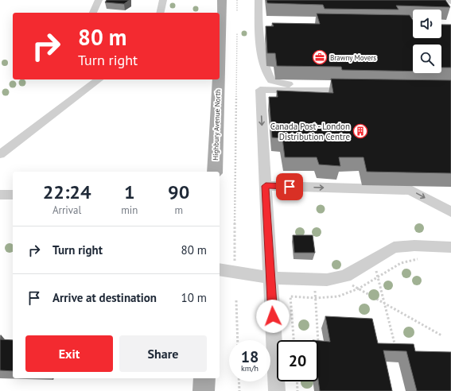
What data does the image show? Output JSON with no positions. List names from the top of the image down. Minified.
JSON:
{"streets":{"main road":["Highbury Avenue North"]},"places":{"office":["Brawny Movers"],"building":["Canada Post - London Distribution Centre"]},"page":{"turn":["80 m","Turn right"],"eta":["22:24","Arrival","1","min","90","m"],"list":[{"name":"Turn right","value":"80 m"},{"name":"Arrive at destination","value":"10 m"}],"buttons":["Exit","Share"],"speed":"18 km/h","limit":"20"}}
